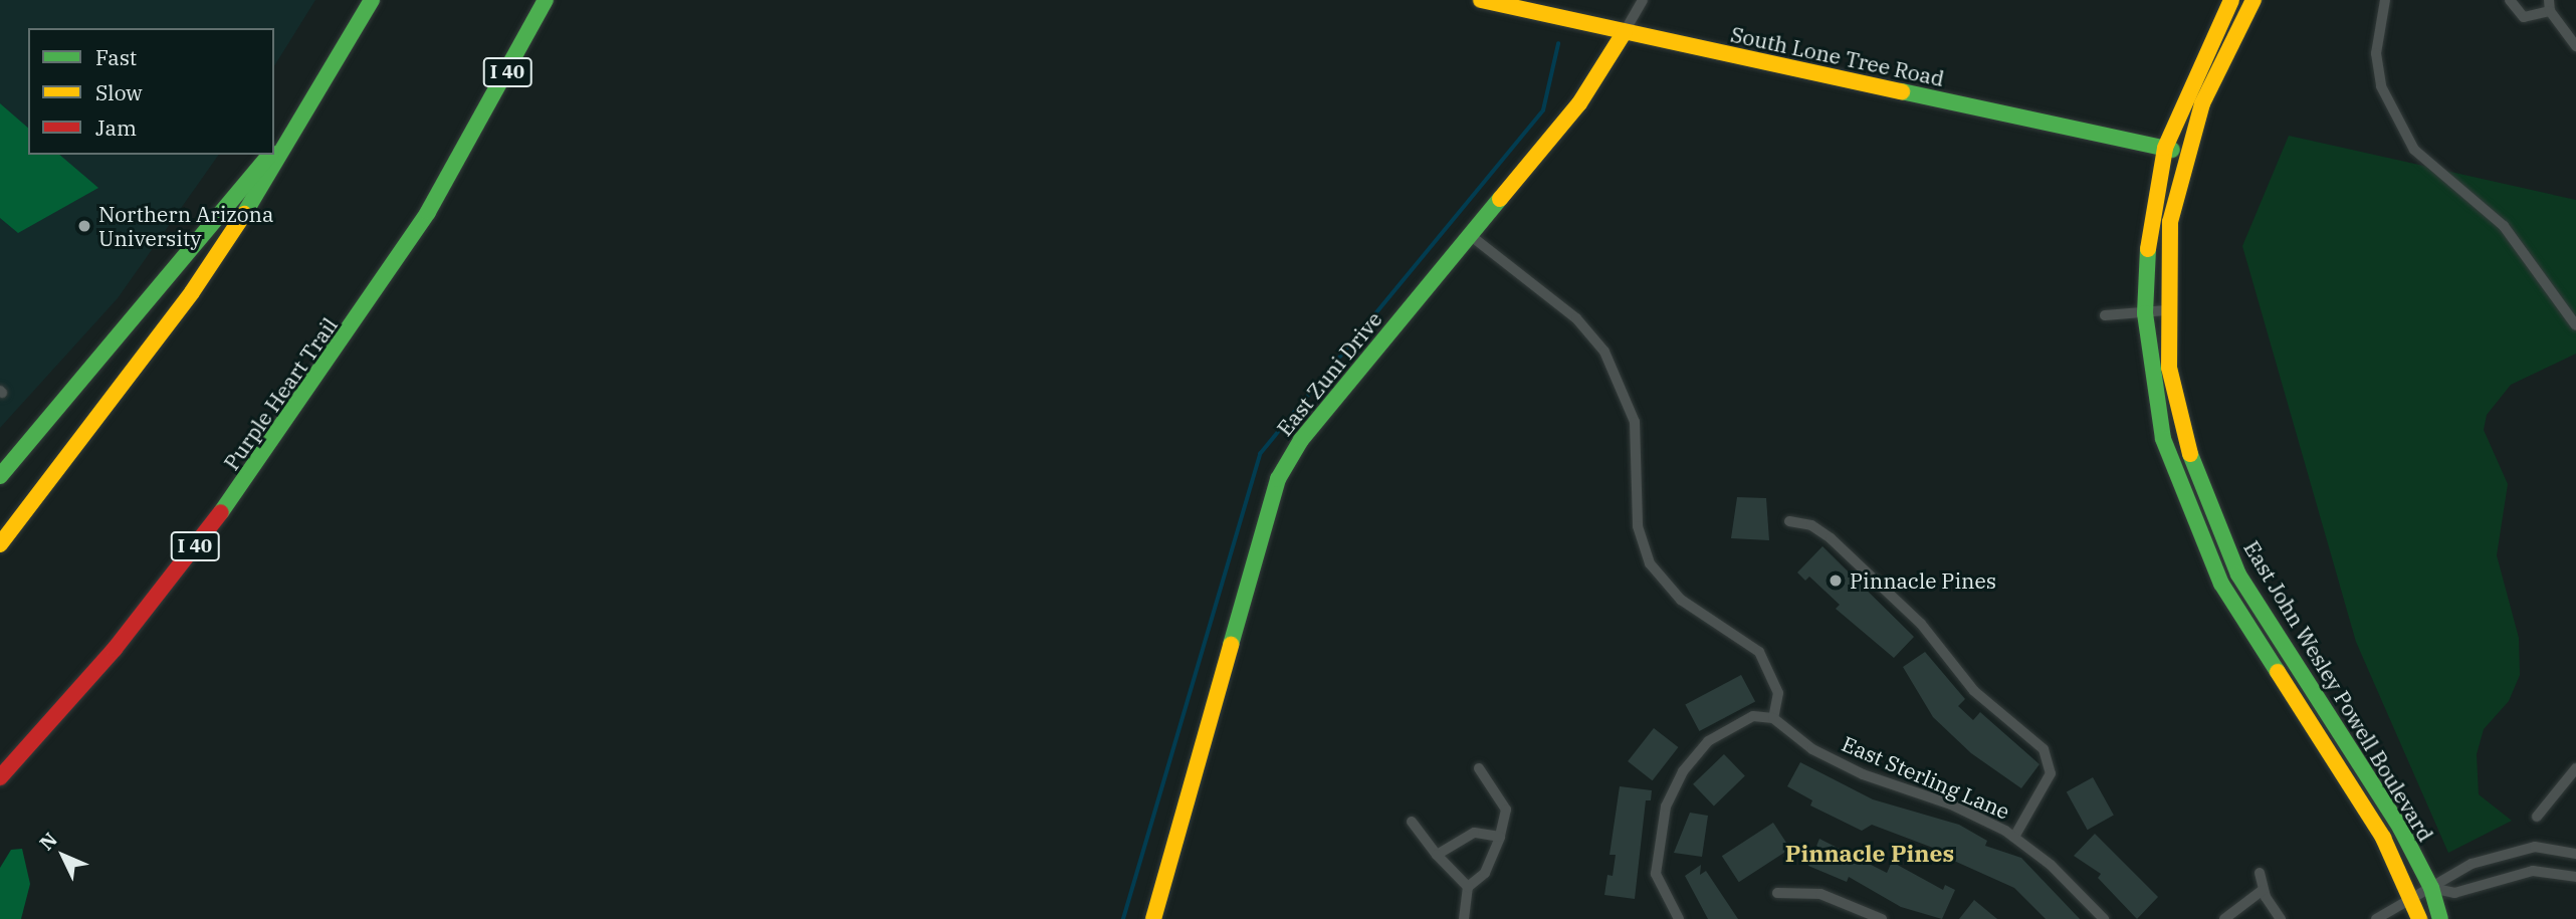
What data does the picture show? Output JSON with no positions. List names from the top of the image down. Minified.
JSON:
{"streets":{"main road":["South Lone Tree Road","I 40","East Zuni Drive","Purple Heart Trail","East John Wesley Powell Boulevard"],"street":["East Sterling Lane"]},"crossings":[["South Lone Tree Road","East Zuni Drive"],["South Lone Tree Road","East John Wesley Powell Boulevard"]],"districts":["Pinnacle Pines"],"places":["Northern Arizona University","Pinnacle Pines"],"legend":["Fast","Slow","Jam"],"north":"top left"}
